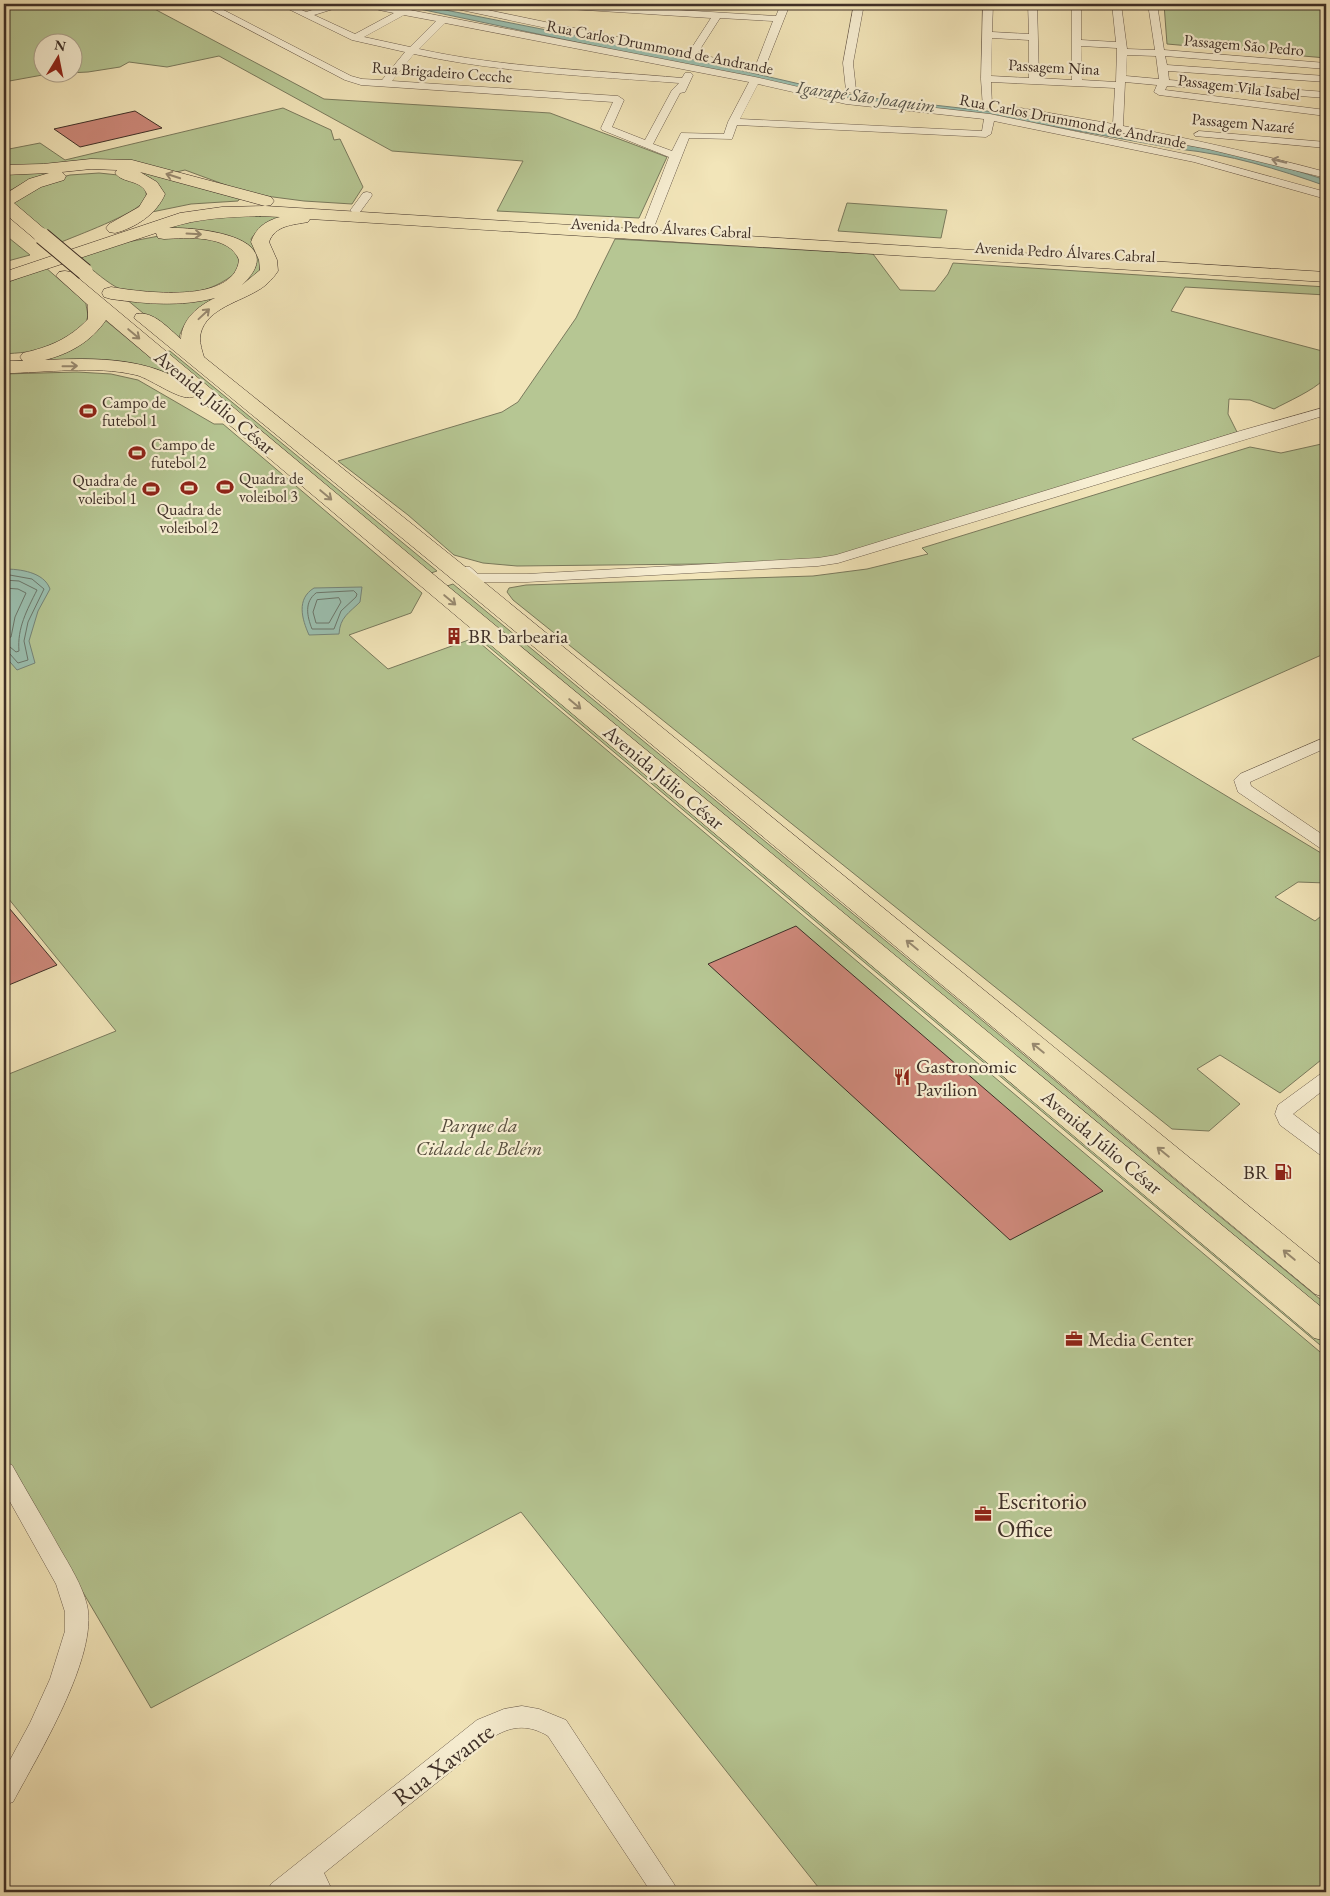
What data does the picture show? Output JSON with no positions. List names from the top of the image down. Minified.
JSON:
{"streets":{"main road":["Avenida Pedro Álvares Cabral","Avenida Júlio César"],"street":["Passagem São Pedro","Rua Carlos Drummond de Andrande","Passagem Nina","Rua Brigadeiro Cecche","Passagem Vila Isabel","Passagem Nazaré","Rua Xavante"]},"crossings":[["Passagem Nina","Passagem Vila Isabel"]],"water":["Igarapé São Joaquim"],"parks":["Parque da Cidade de Belém"],"places":{"sports":["Campo de futebol 1","Campo de futebol 2","Quadra de voleibol 3","Quadra de voleibol 2","Quadra de voleibol 1"],"building":["BR barbearia"],"restaurant":["Gastronomic Pavilion"],"fuel station":["BR"],"office":["Media Center","Escritorio Office"]},"north":"top"}
